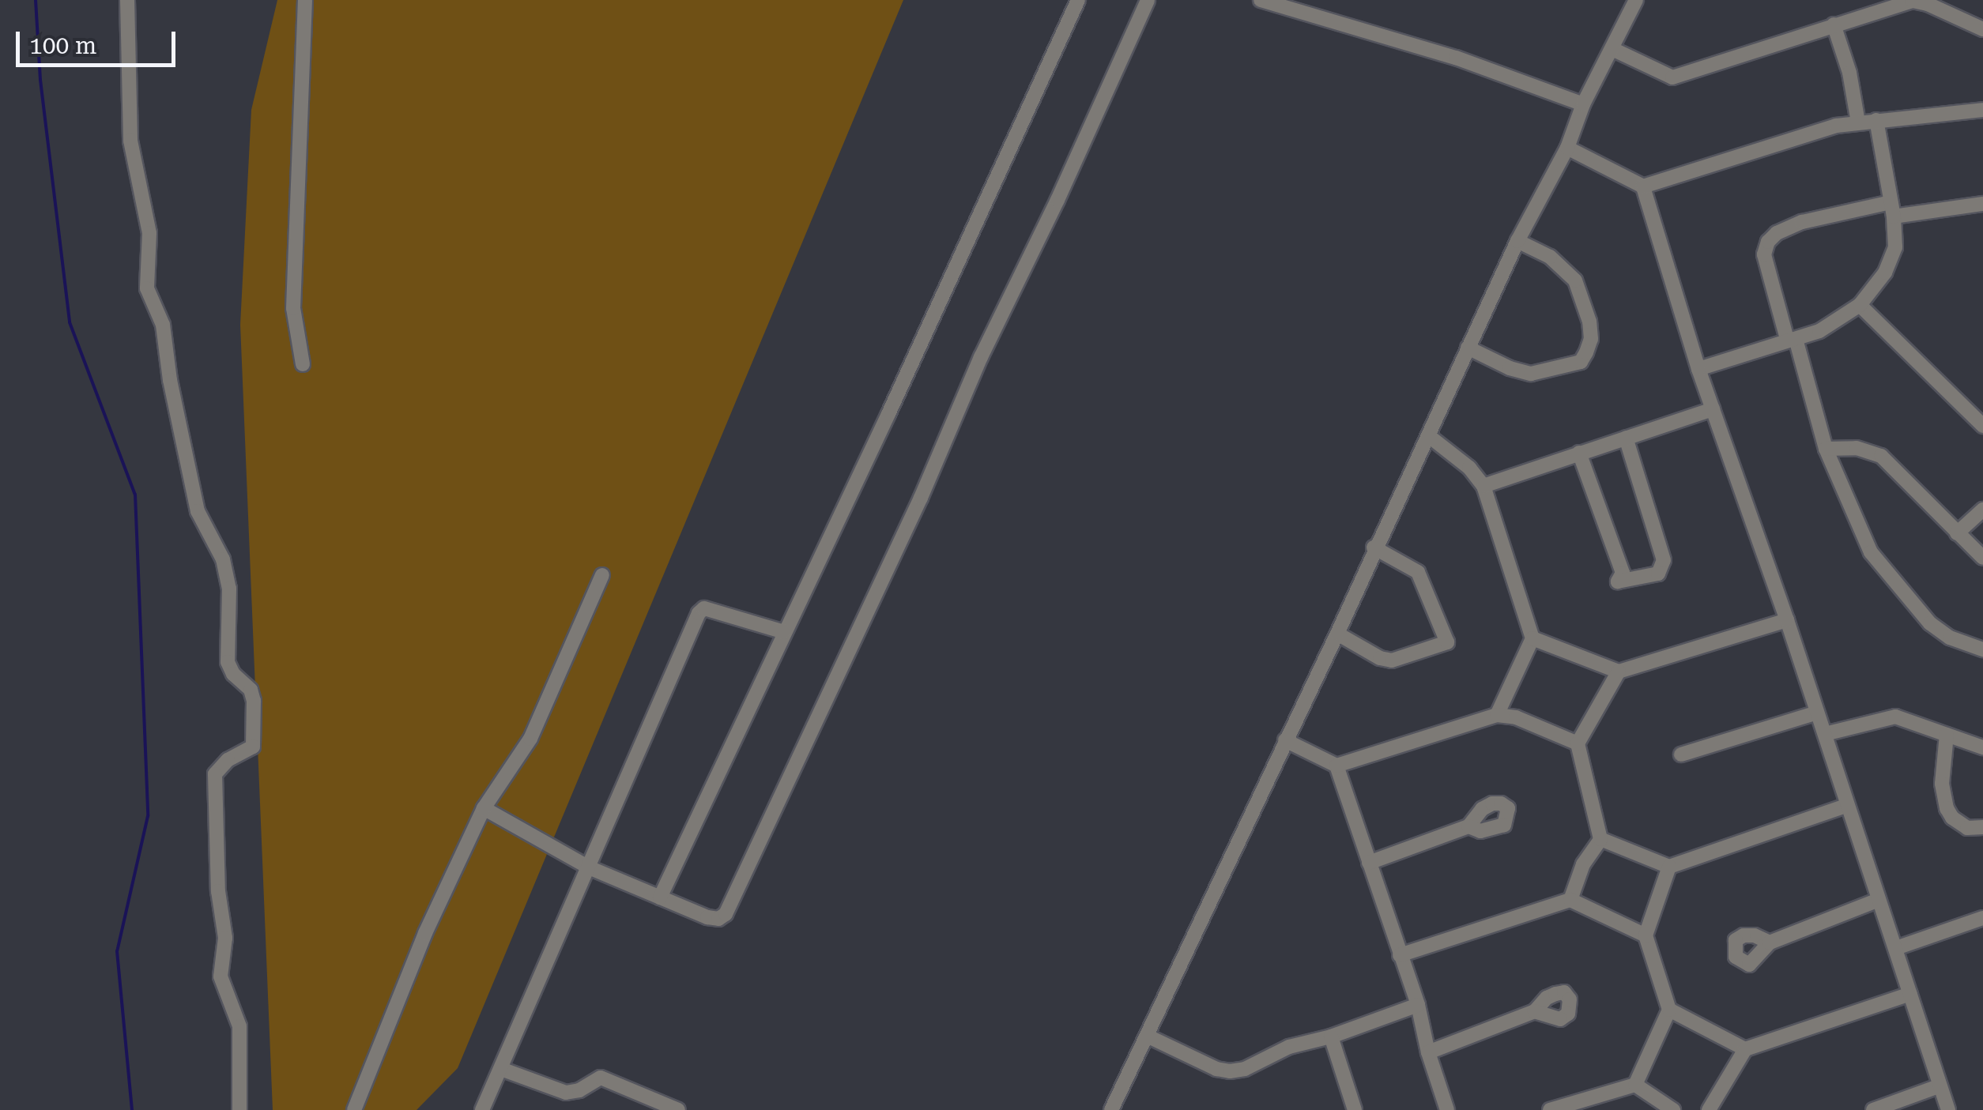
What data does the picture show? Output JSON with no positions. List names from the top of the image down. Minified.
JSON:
{"scale_bar":"100 m"}
